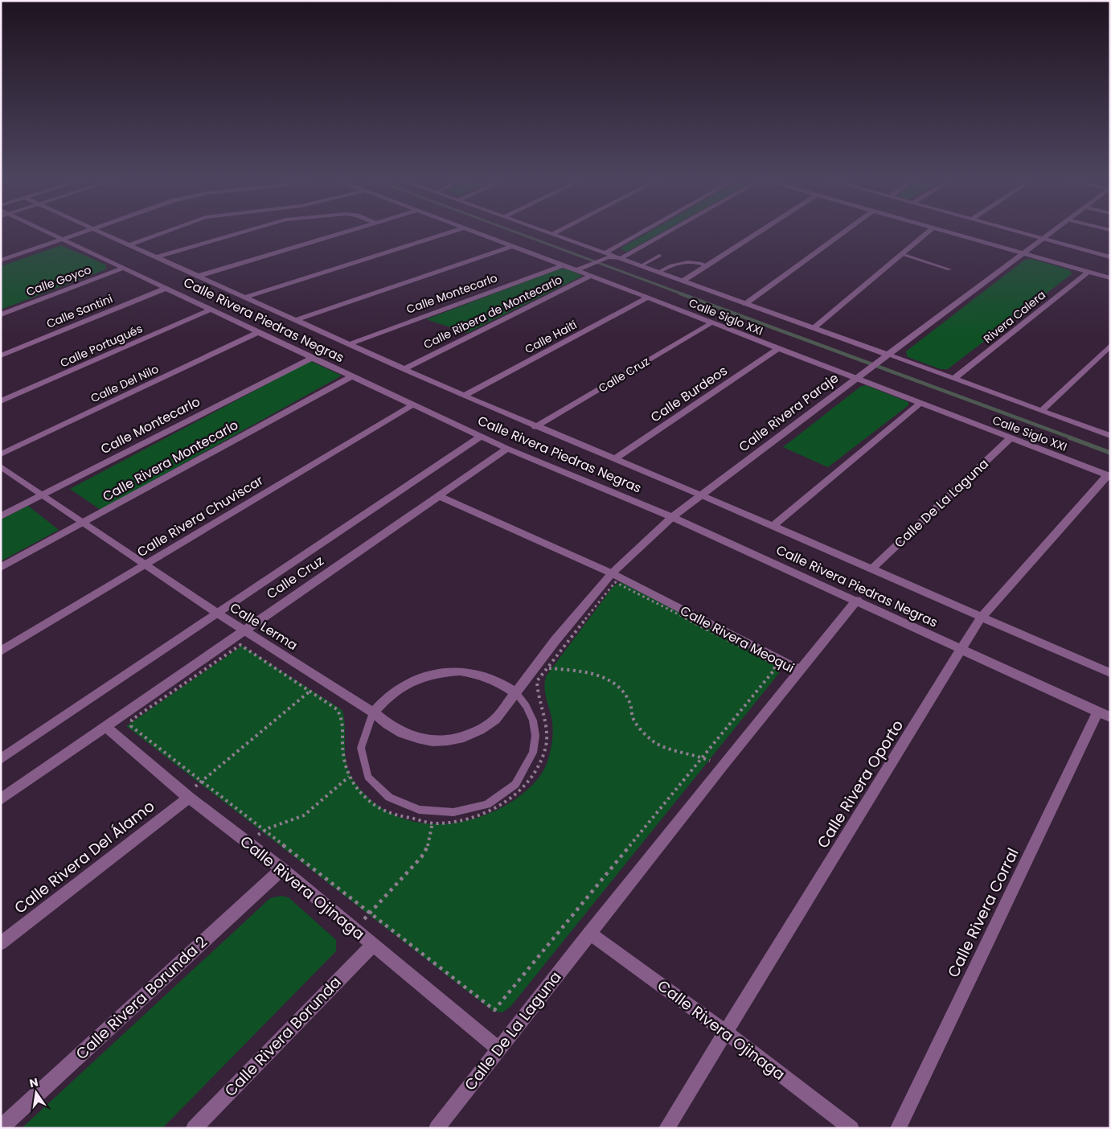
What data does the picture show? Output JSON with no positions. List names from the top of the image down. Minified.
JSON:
{"streets":{"street":["Calle Goyco","Calle Montecarlo","Calle Santini","Calle Ribera de Montecarlo","Calle Siglo XXI","Rivera Calera","Calle Rivera Piedras Negras","Calle Haití","Calle Portugués","Calle Cruz","Calle Del Nilo","Calle Burdeos","Calle Rivera Paraje","Calle Rivera Montecarlo","Calle De La Laguna","Calle Rivera Chuviscar","Calle Lerma","Calle Rivera Meoqui","Calle Rivera Oporto","Calle Rivera Del Álamo","Calle Rivera Ojinaga","Calle Rivera Corral","Calle Rivera Borunda 2","Calle Rivera Borunda"]},"crossings":[["Calle Goyco","Calle Rivera Piedras Negras"],["Calle Montecarlo","Calle Siglo XXI"],["Calle Montecarlo","Calle Rivera Piedras Negras"],["Calle Montecarlo","Calle Lerma"],["Calle Santini","Calle Rivera Piedras Negras"],["Calle Ribera de Montecarlo","Calle Siglo XXI"],["Calle Ribera de Montecarlo","Calle Rivera Piedras Negras"],["Calle Siglo XXI","Rivera Calera"],["Calle Siglo XXI","Calle Haití"],["Calle Siglo XXI","Calle Cruz"],["Calle Siglo XXI","Calle Burdeos"],["Calle Siglo XXI","Calle Rivera Paraje"],["Calle Siglo XXI","Calle De La Laguna"],["Calle Siglo XXI","Calle Rivera Oporto"],["Calle Rivera Piedras Negras","Calle Haití"],["Calle Rivera Piedras Negras","Calle Portugués"],["Calle Rivera Piedras Negras","Calle Cruz"],["Calle Rivera Piedras Negras","Calle Del Nilo"],["Calle Rivera Piedras Negras","Calle Burdeos"],["Calle Rivera Piedras Negras","Calle Rivera Paraje"],["Calle Rivera Piedras Negras","Calle Rivera Montecarlo"],["Calle Rivera Piedras Negras","Calle De La Laguna"],["Calle Rivera Piedras Negras","Calle Rivera Chuviscar"],["Calle Rivera Piedras Negras","Calle Rivera Oporto"],["Calle Rivera Piedras Negras","Calle Rivera Corral"],["Calle Cruz","Calle Lerma"],["Calle Cruz","Calle Rivera Meoqui"],["Calle Cruz","Calle Rivera Ojinaga"],["Calle Rivera Paraje","Calle Lerma"],["Calle Rivera Paraje","Calle Rivera Meoqui"],["Calle Rivera Montecarlo","Calle Lerma"],["Calle De La Laguna","Calle Rivera Meoqui"],["Calle De La Laguna","Calle Rivera Ojinaga"],["Calle Rivera Chuviscar","Calle Lerma"],["Calle Rivera Meoqui","Calle Rivera Ojinaga"],["Calle Rivera Oporto","Calle Rivera Ojinaga"],["Calle Rivera Del Álamo","Calle Rivera Ojinaga"],["Calle Rivera Ojinaga","Calle Rivera Borunda 2"],["Calle Rivera Ojinaga","Calle Rivera Borunda"]],"north":"top"}
